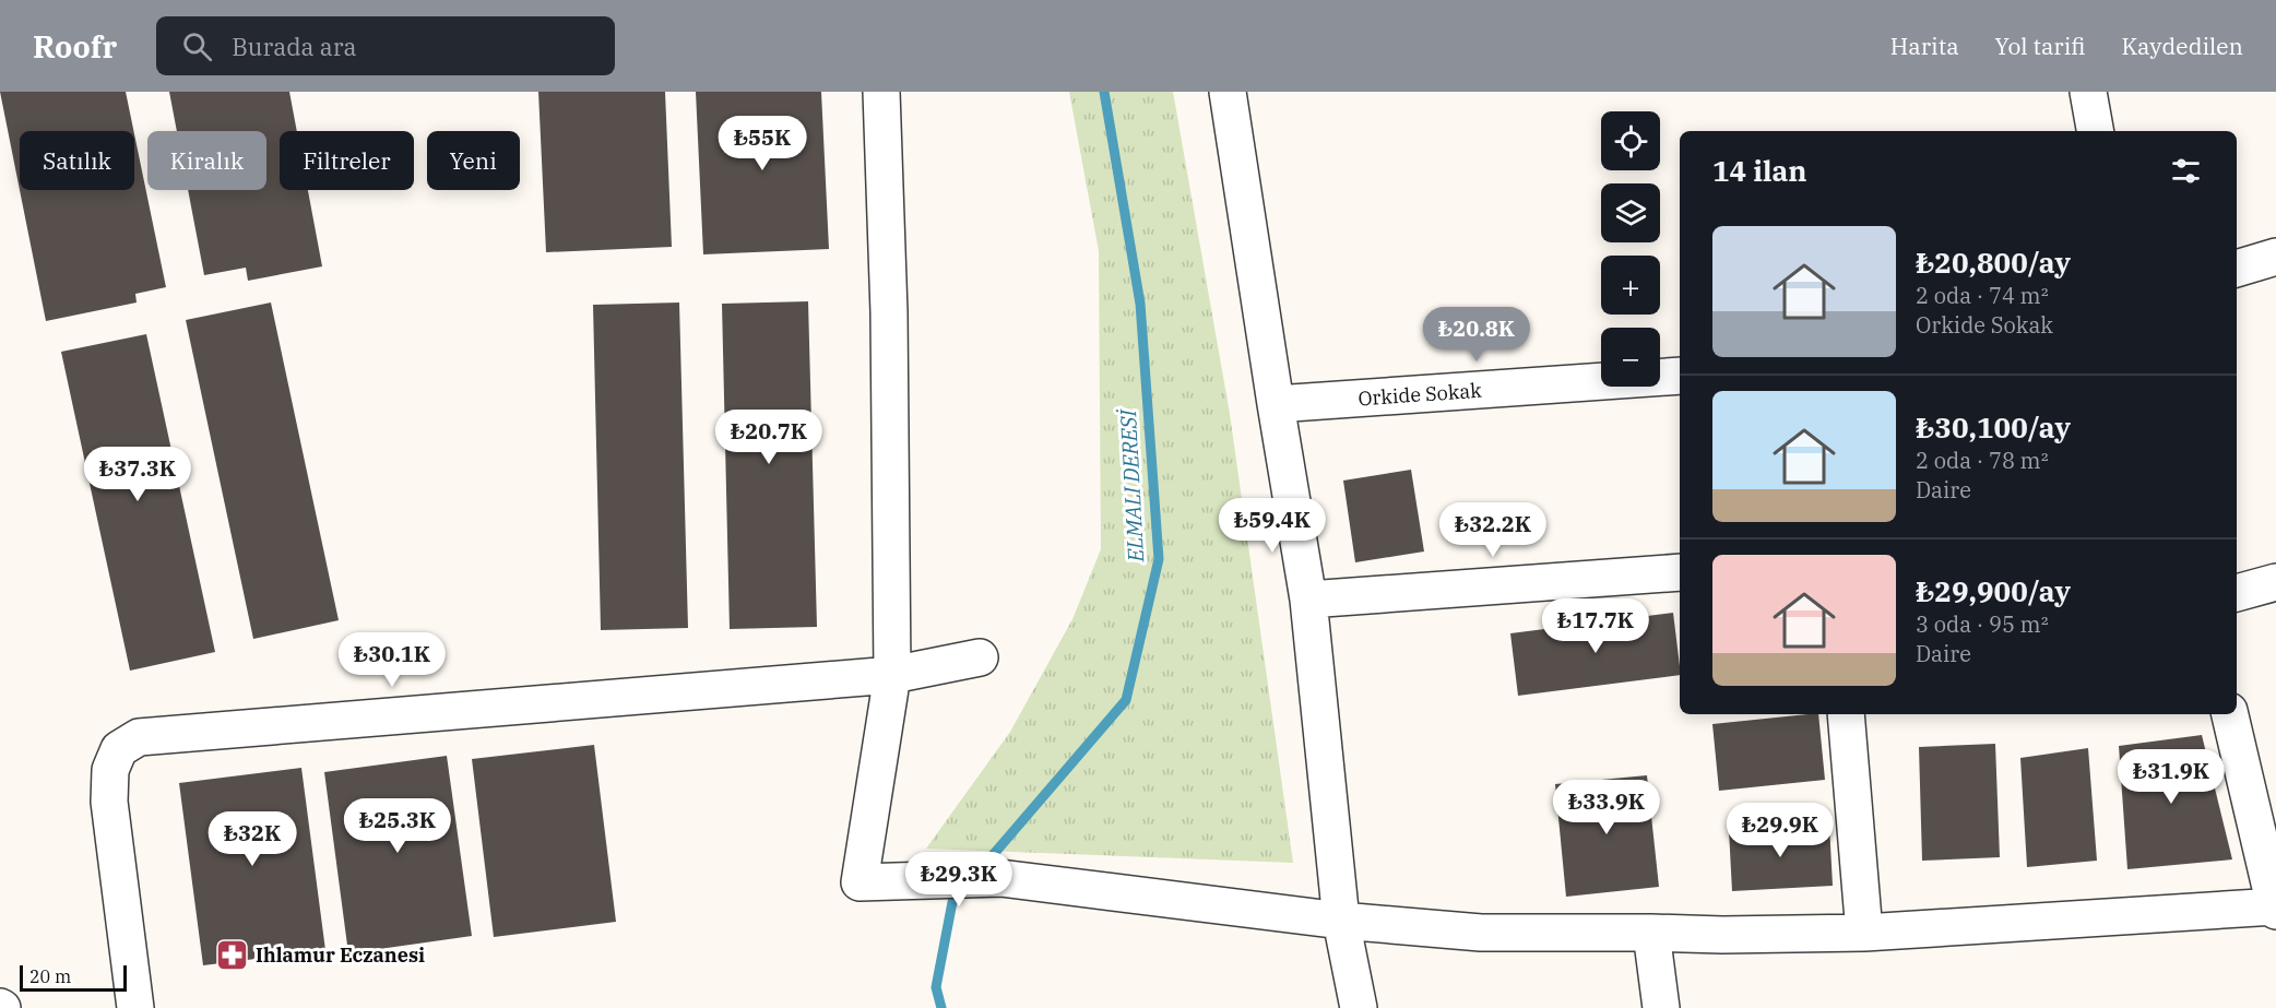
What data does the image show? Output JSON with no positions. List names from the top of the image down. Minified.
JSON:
{"streets":{"street":["Orkide Sokak"]},"water":["ELMALI DERESİ"],"places":{"pharmacy":["Ihlamur Eczanesi"]},"scale_bar":"20 m","page":{"header":"Roofr","search":"Burada ara","nav":["Harita","Yol tarifi","Kaydedilen"],"map_buttons":["+","−"],"price":["₺55K","₺20.8K","₺20.7K","₺37.3K","₺59.4K","₺32.2K","₺17.7K","₺30.1K","₺31.9K","₺33.9K","₺25.3K","₺29.9K","₺32K","₺29.3K"],"chip":["Satılık","Kiralık","Filtreler","Yeni"],"heading":"14 ilan","list":[{"name":"₺20,800/ay","note":"2 oda · 74 m² · Orkide Sokak"},{"name":"₺30,100/ay","note":"2 oda · 78 m² · Daire"},{"name":"₺29,900/ay","note":"3 oda · 95 m² · Daire"}],"scale":"20 m"}}
